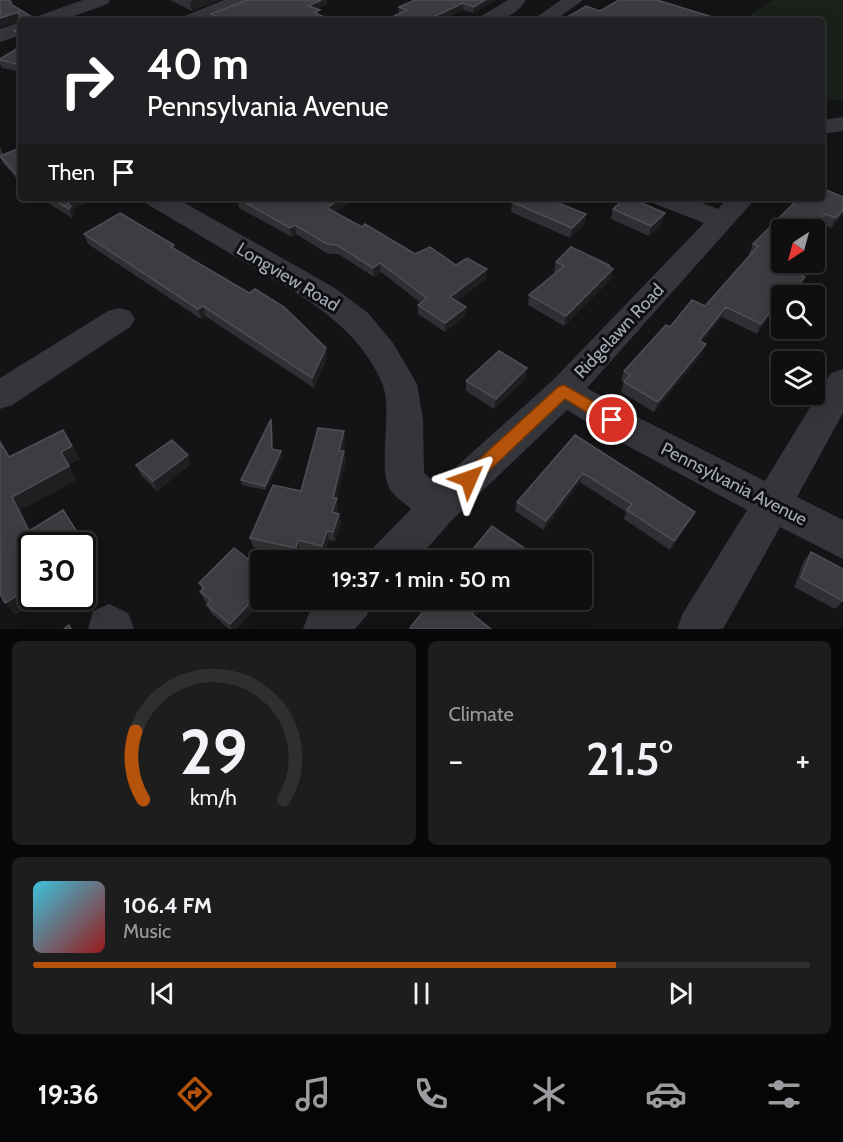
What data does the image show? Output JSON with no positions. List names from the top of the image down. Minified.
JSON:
{"streets":{"street":["Longview Road","Ridgelawn Road","Pennsylvania Avenue"]},"crossings":[["Longview Road","Ridgelawn Road"],["Ridgelawn Road","Pennsylvania Avenue"]],"north":"bottom left","page":{"turn":["40 m","Pennsylvania Avenue"],"then":"Then","limit":"30","trip":"19:37 · 1 min · 50 m","tile":"Climate","heat":["−","21.5°","+"],"song":["106.4 FM","Music"],"tabs":"19:36","gauge":["29","km/h"]}}
